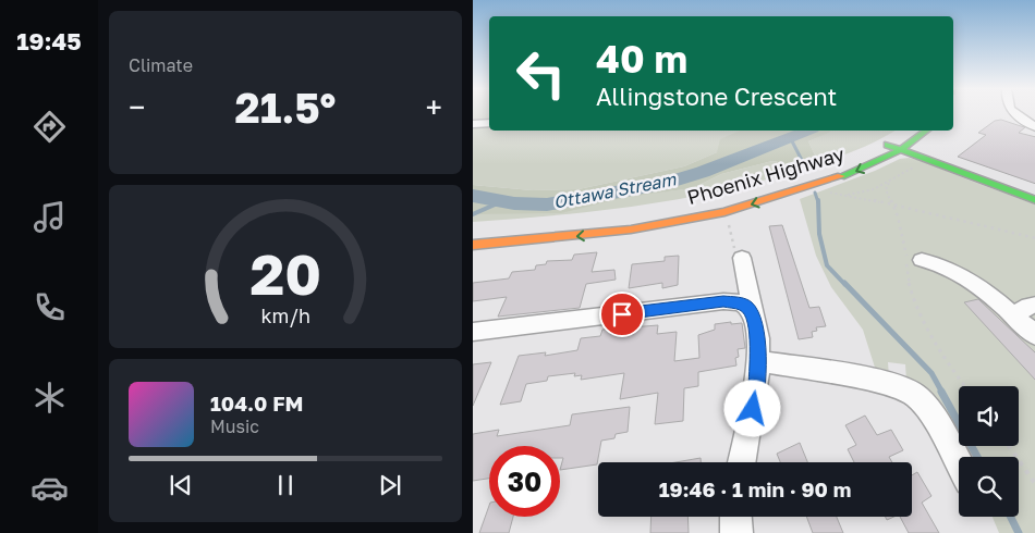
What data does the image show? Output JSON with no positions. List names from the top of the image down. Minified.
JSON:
{"streets":{"main road":["Phoenix Highway"]},"one_way":["Phoenix Highway"],"water":["Ottawa Stream"],"page":{"tabs":"19:45","tile":"Climate","turn":["40 m","Allingstone Crescent"],"heat":["−","21.5°","+"],"song":["104.0 FM","Music"],"limit":"30","trip":"19:46 · 1 min · 90 m","gauge":["20","km/h"]}}
